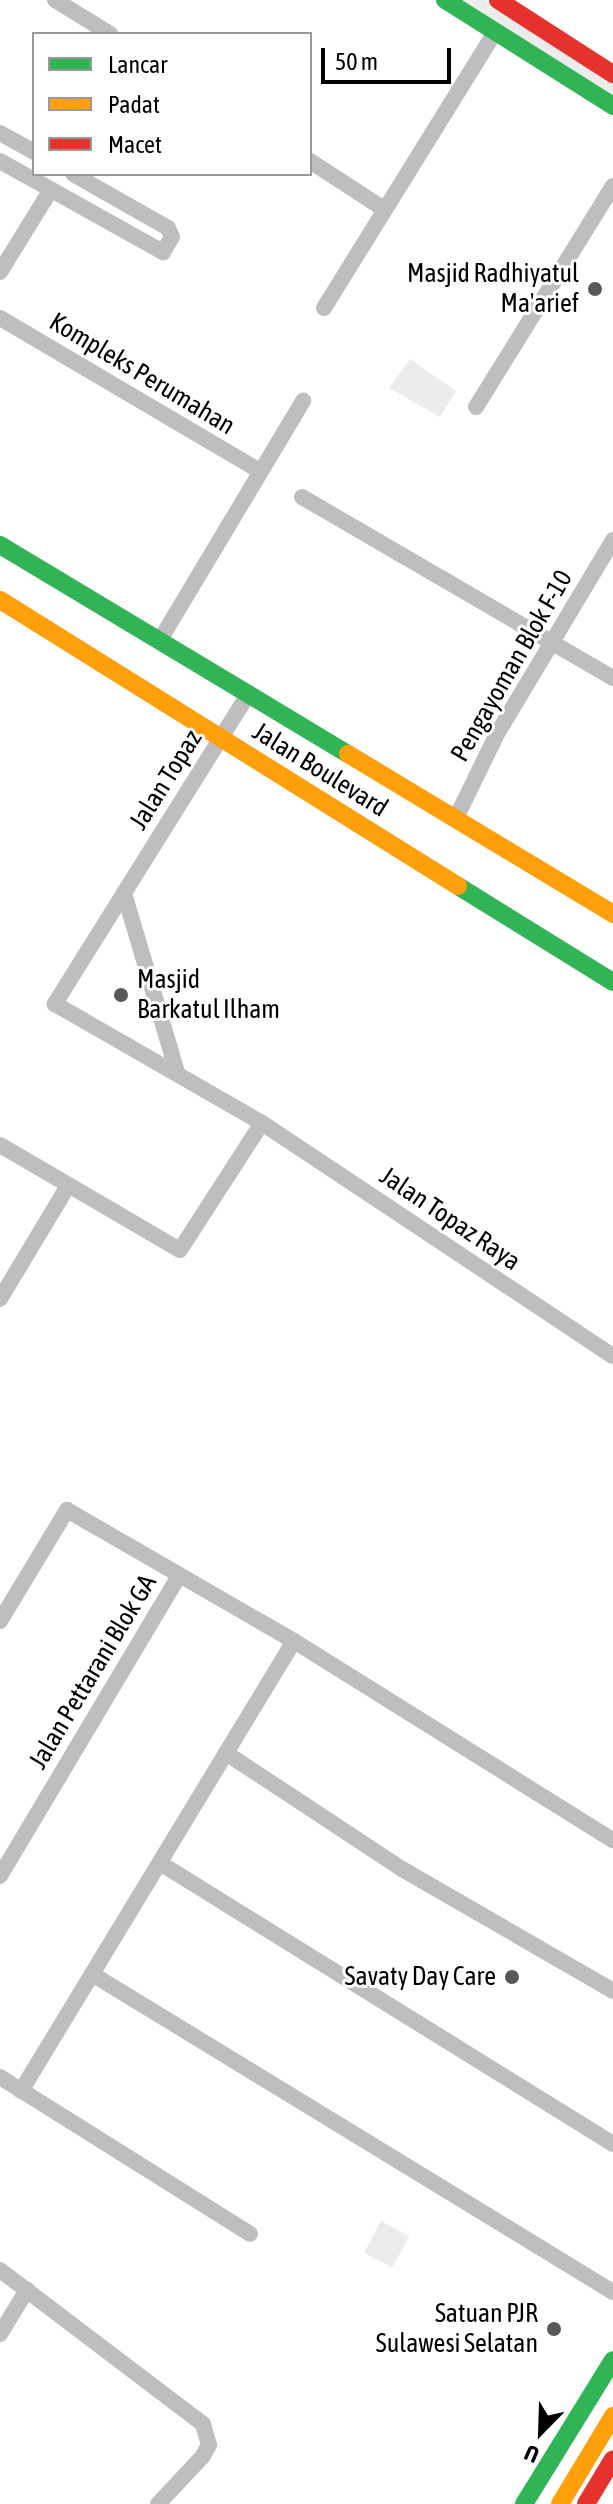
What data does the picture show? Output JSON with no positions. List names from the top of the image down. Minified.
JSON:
{"streets":{"main road":["Jalan Boulevard"],"street":["Kompleks Perumahan","Pengayoman Blok F-10","Jalan Topaz","Jalan Topaz Raya","Jalan Pettarani Blok GA"]},"crossings":[["Pengayoman Blok F-10","Jalan Boulevard"],["Jalan Boulevard","Jalan Topaz"],["Jalan Topaz","Jalan Topaz Raya"]],"places":["Masjid Radhiyatul Ma'arief","Masjid Barkatul Ilham","Savaty Day Care","Satuan PJR Sulawesi Selatan"],"legend":["Lancar","Padat","Macet"],"scale_bar":"50 m","north":"bottom left"}
